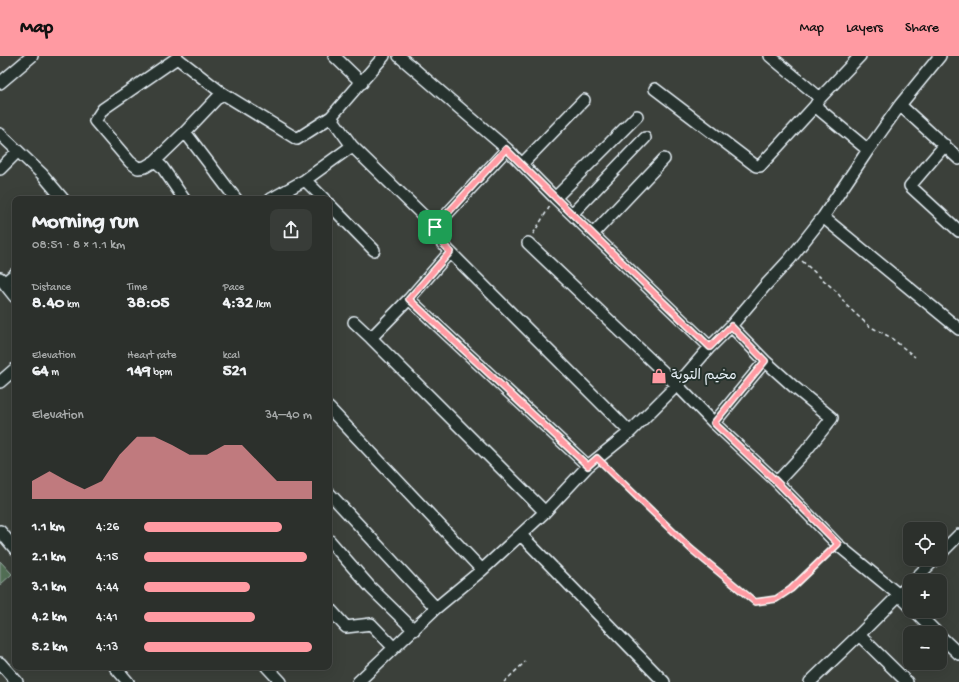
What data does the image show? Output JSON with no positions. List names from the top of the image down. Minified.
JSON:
{"places":{"shop":["مخيم التوبة"]},"page":{"header":"Map","nav":["Map","Layers","Share"],"heading":["Morning run","08:51 · 8 × 1.1 km"],"stats":[["Distance","8.40 km"],["Time","38:05"],["Pace","4:32 /km"],["Elevation","64 m"],["Heart rate","149 bpm"],["kcal","521"]],"chart":["Elevation","34–40 m"],"list":[{"name":"1.1 km","note":"4:26"},{"name":"2.1 km","note":"4:15"},{"name":"3.1 km","note":"4:44"},{"name":"4.2 km","note":"4:41"},{"name":"5.2 km","note":"4:13"}],"map_buttons":["+","−"]}}
